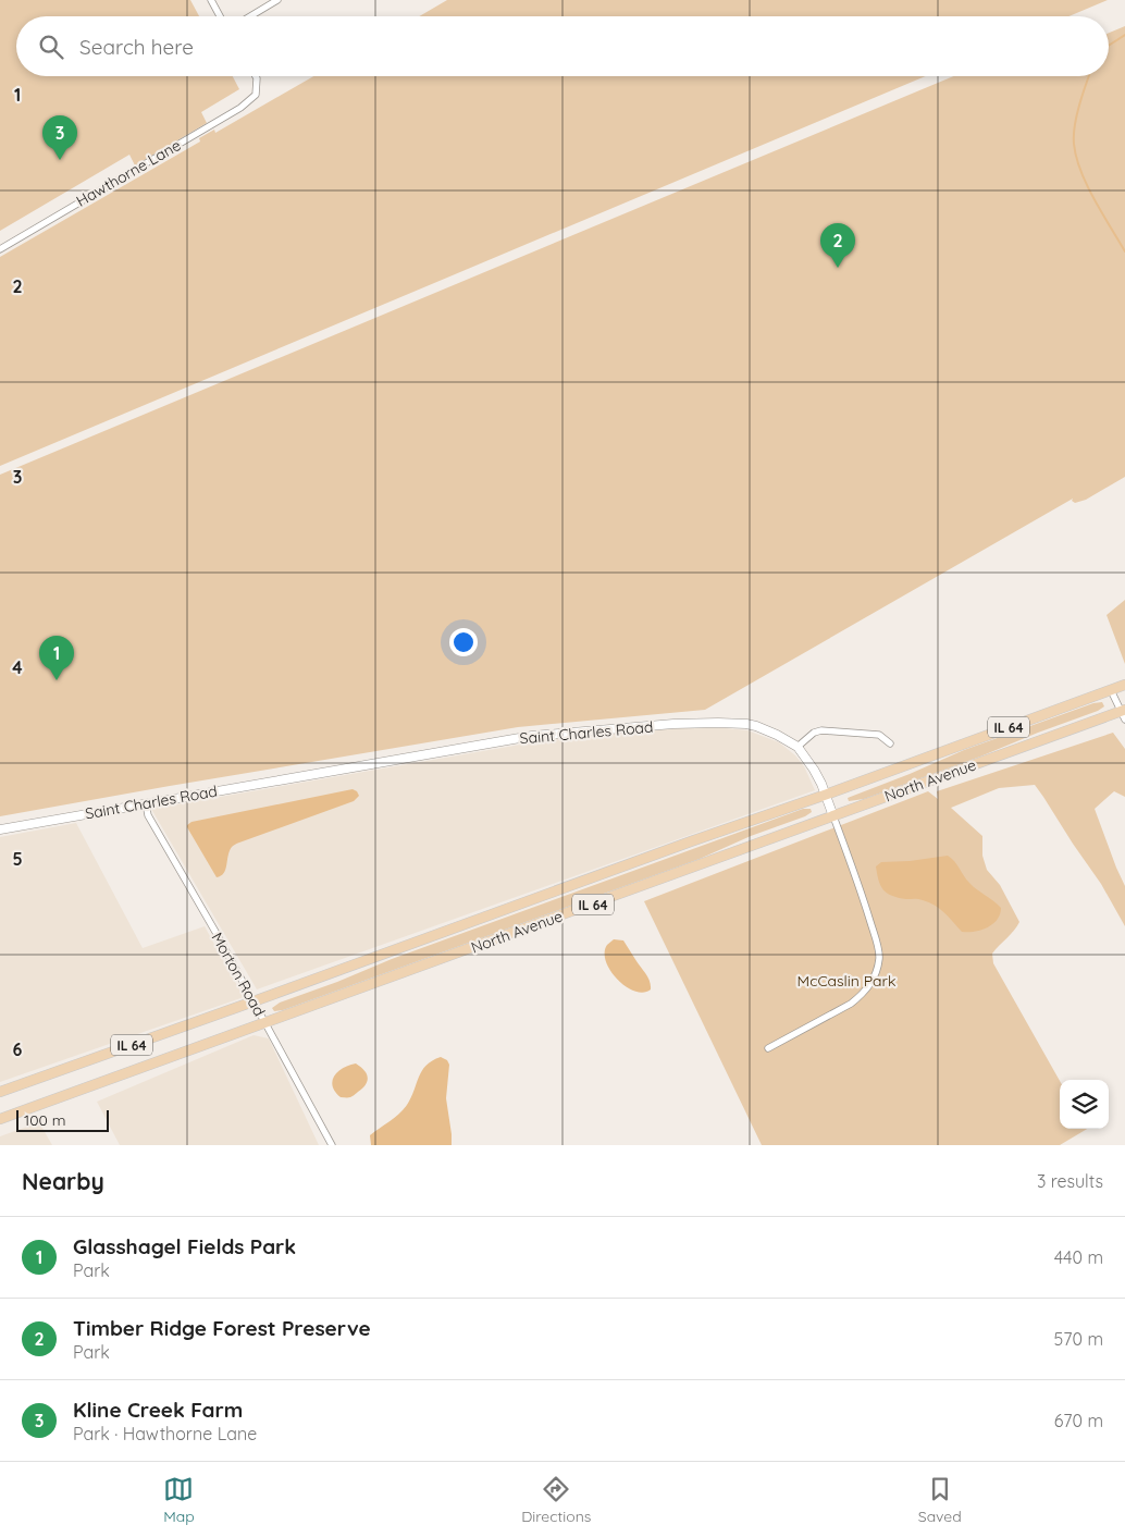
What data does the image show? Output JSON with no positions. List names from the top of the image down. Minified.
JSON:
{"streets":{"main road":["IL 64","North Avenue"],"street":["Hawthorne Lane","Saint Charles Road","Morton Road"]},"crossings":[["Saint Charles Road","North Avenue"],["Saint Charles Road","Morton Road"],["North Avenue","Morton Road"]],"parks":["McCaslin Park"],"scale_bar":"100 m","page":{"search":"Search here","pins":["3","2","1"],"scale":"100 m","heading":["Nearby","3 results"],"list":[{"mark":"1","name":"Glasshagel Fields Park","note":"Park","value":"440 m"},{"mark":"2","name":"Timber Ridge Forest Preserve","note":"Park","value":"570 m"},{"mark":"3","name":"Kline Creek Farm","note":"Park · Hawthorne Lane","value":"670 m"}],"nav":["Map","Directions","Saved"]},"grid":{"rows":["1","2","3","4","5","6"]}}
